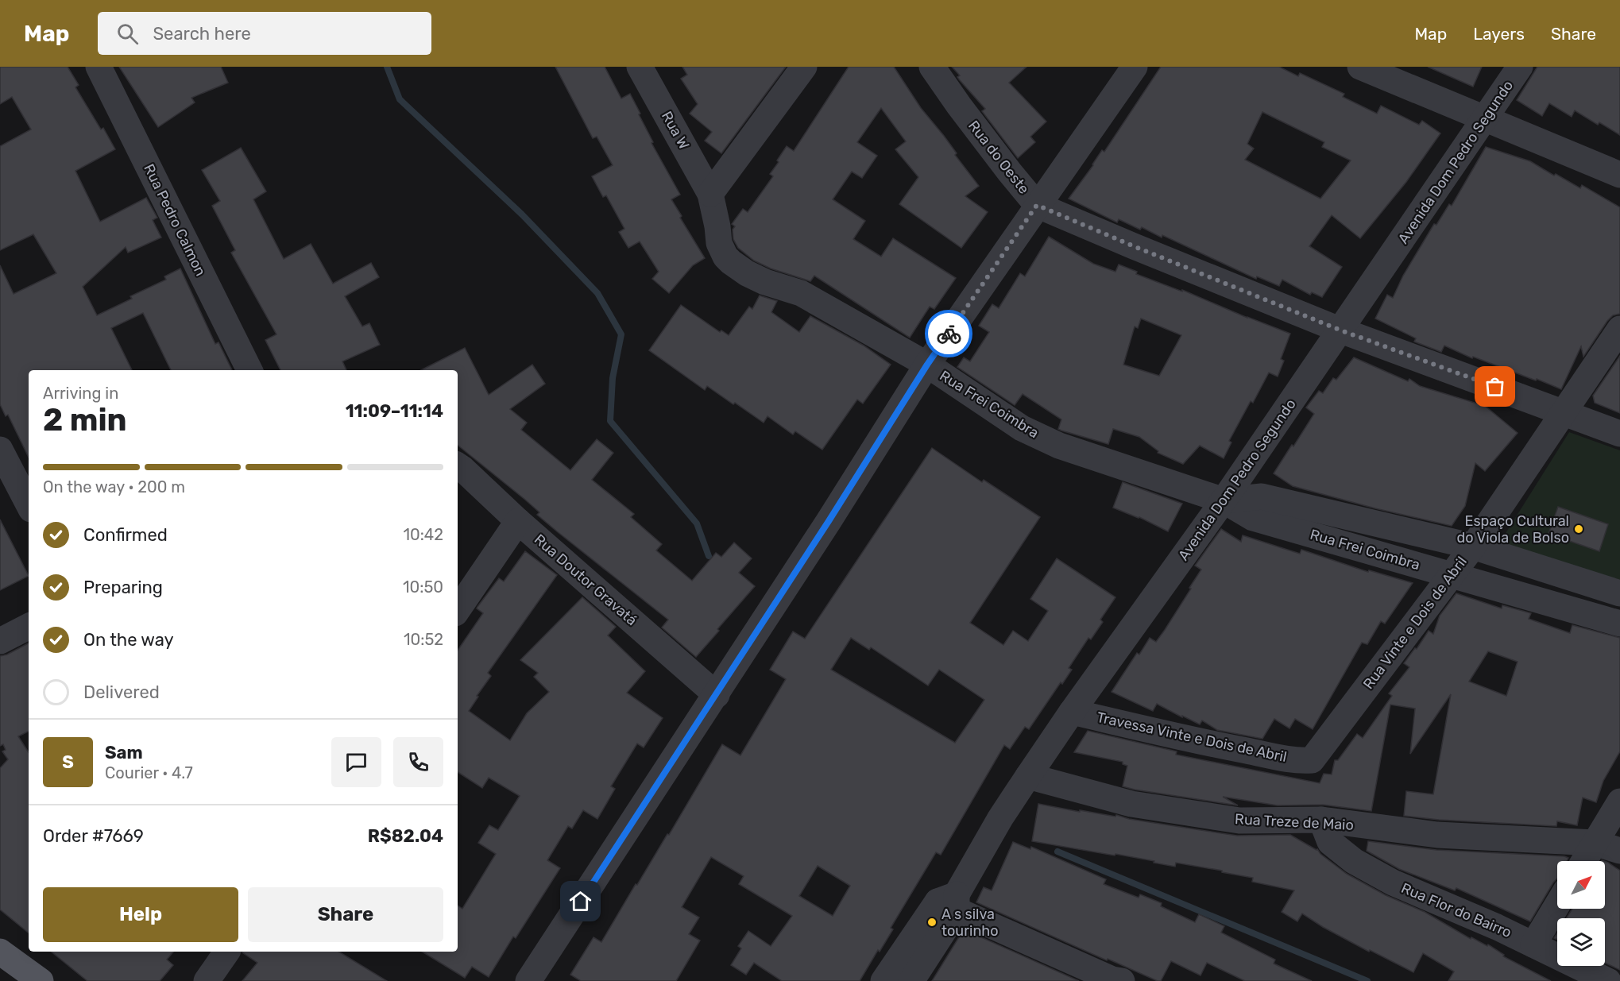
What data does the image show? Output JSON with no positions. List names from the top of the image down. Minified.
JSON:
{"streets":{"street":["Rua W","Rua do Oeste","Avenida Dom Pedro Segundo","Rua Pedro Calmon","Rua Frei Coimbra","Rua Doutor Gravatá","Rua Vinte e Dois de Abril","Travessa Vinte e Dois de Abril","Rua Treze de Maio","Rua Flor do Bairro"]},"crossings":[["Rua W","Rua Frei Coimbra"],["Rua do Oeste","Avenida Dom Pedro Segundo"],["Rua do Oeste","Rua Vinte e Dois de Abril"],["Avenida Dom Pedro Segundo","Rua Frei Coimbra"],["Avenida Dom Pedro Segundo","Travessa Vinte e Dois de Abril"],["Avenida Dom Pedro Segundo","Rua Treze de Maio"],["Rua Frei Coimbra","Rua Vinte e Dois de Abril"],["Rua Vinte e Dois de Abril","Travessa Vinte e Dois de Abril"],["Rua Treze de Maio","Rua Flor do Bairro"]],"places":["Espaço Cultural do Viola de Bolso","A s silva tourinho"],"north":"top right","page":{"header":"Map","search":"Search here","nav":["Map","Layers","Share"],"heading":["2 min","Arriving in","11:09–11:14"],"panel":["Sam","Courier · 4.7","Order #7669","R$82.04"],"bar":"On the way · 200 m","list":[["Confirmed","10:42"],["Preparing","10:50"],["On the way","10:52"],"Delivered"],"round":"S","buttons":["Help","Share"]}}
